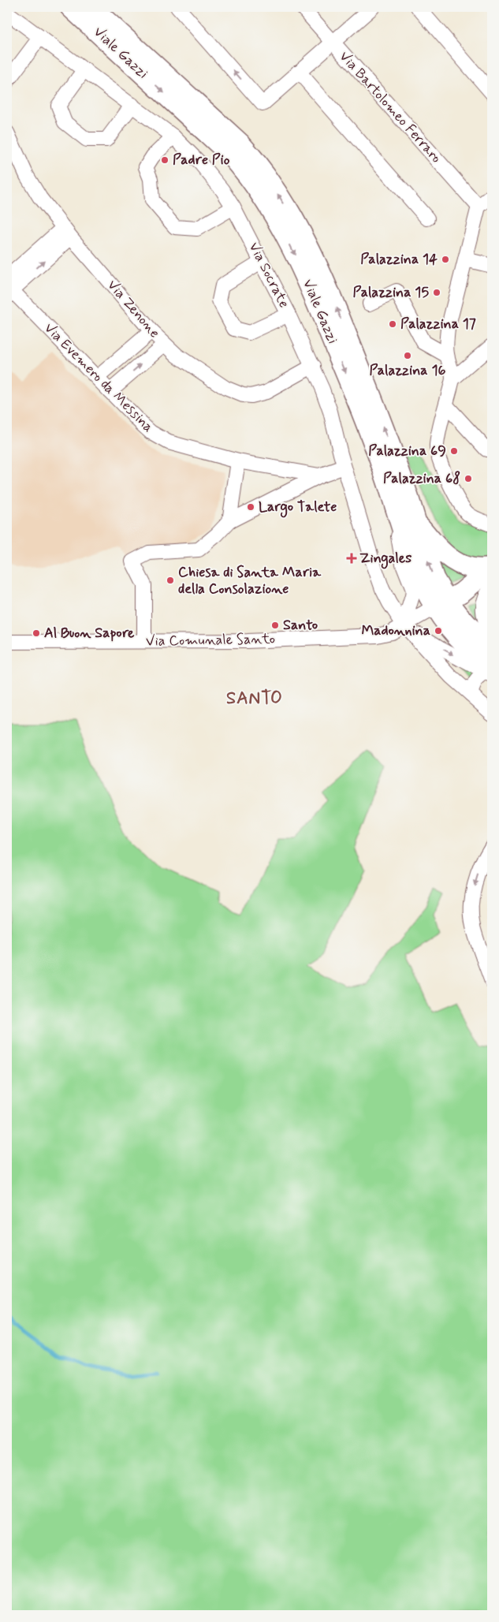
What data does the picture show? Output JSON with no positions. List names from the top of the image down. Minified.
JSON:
{"streets":{"main road":["Viale Gazzi"],"street":["Via Bartolomeo Ferraro","Via Socrate","Via Zenone","Via Evemero da Messina","Via Comunale Santo"]},"crossings":[["Viale Gazzi","Via Comunale Santo"],["Via Socrate","Via Zenone"],["Via Socrate","Via Comunale Santo"]],"districts":["SANTO"],"places":{"other":["Padre Pio","Palazzina 14","Palazzina 15","Palazzina 17","Palazzina 16","Palazzina 69","Palazzina 68","Largo Talete","Chiesa di Santa Maria della Consolazione","Santo","Madonnina","Al Buon Sapore"],"health":["Zingales"]}}
